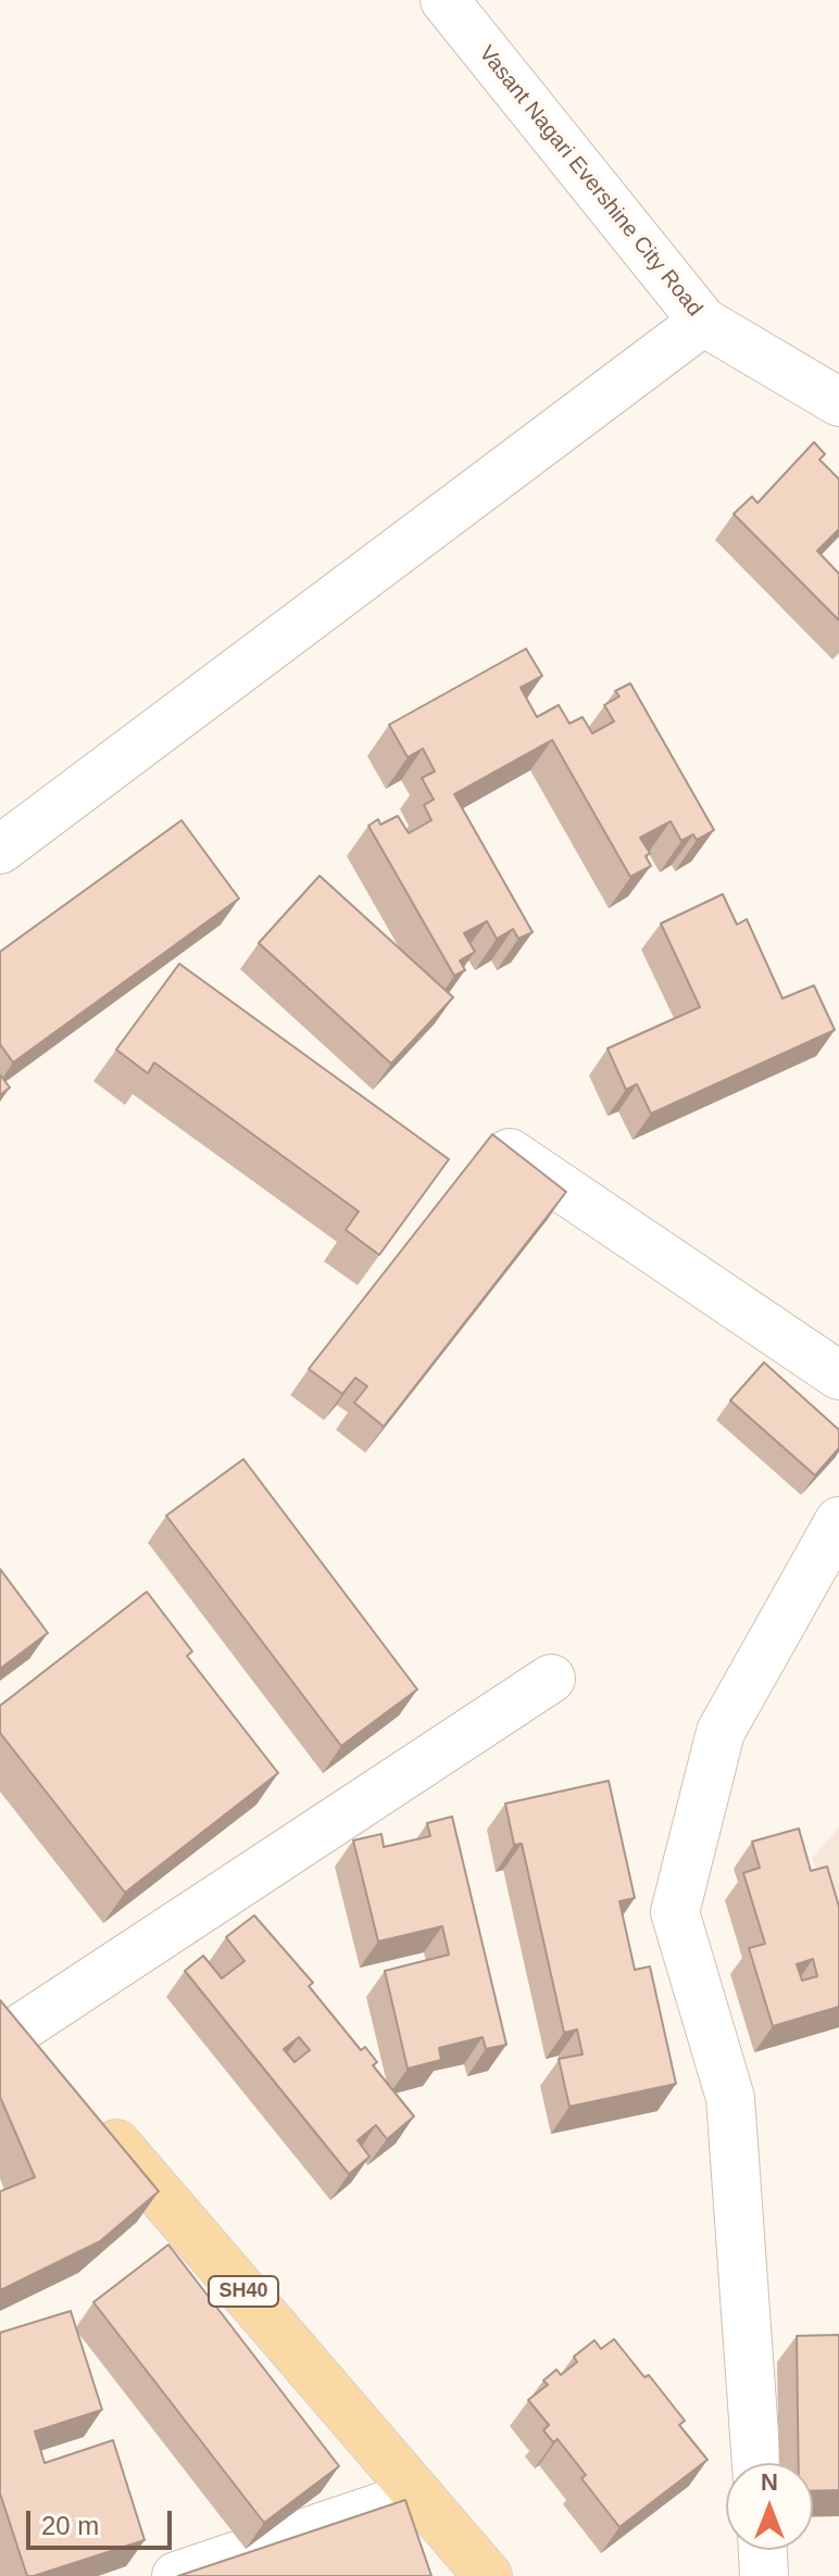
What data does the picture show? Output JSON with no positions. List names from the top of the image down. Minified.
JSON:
{"streets":{"main road":["SH40"],"street":["Vasant Nagari Evershine City Road"]},"scale_bar":"20 m","north":"top"}
